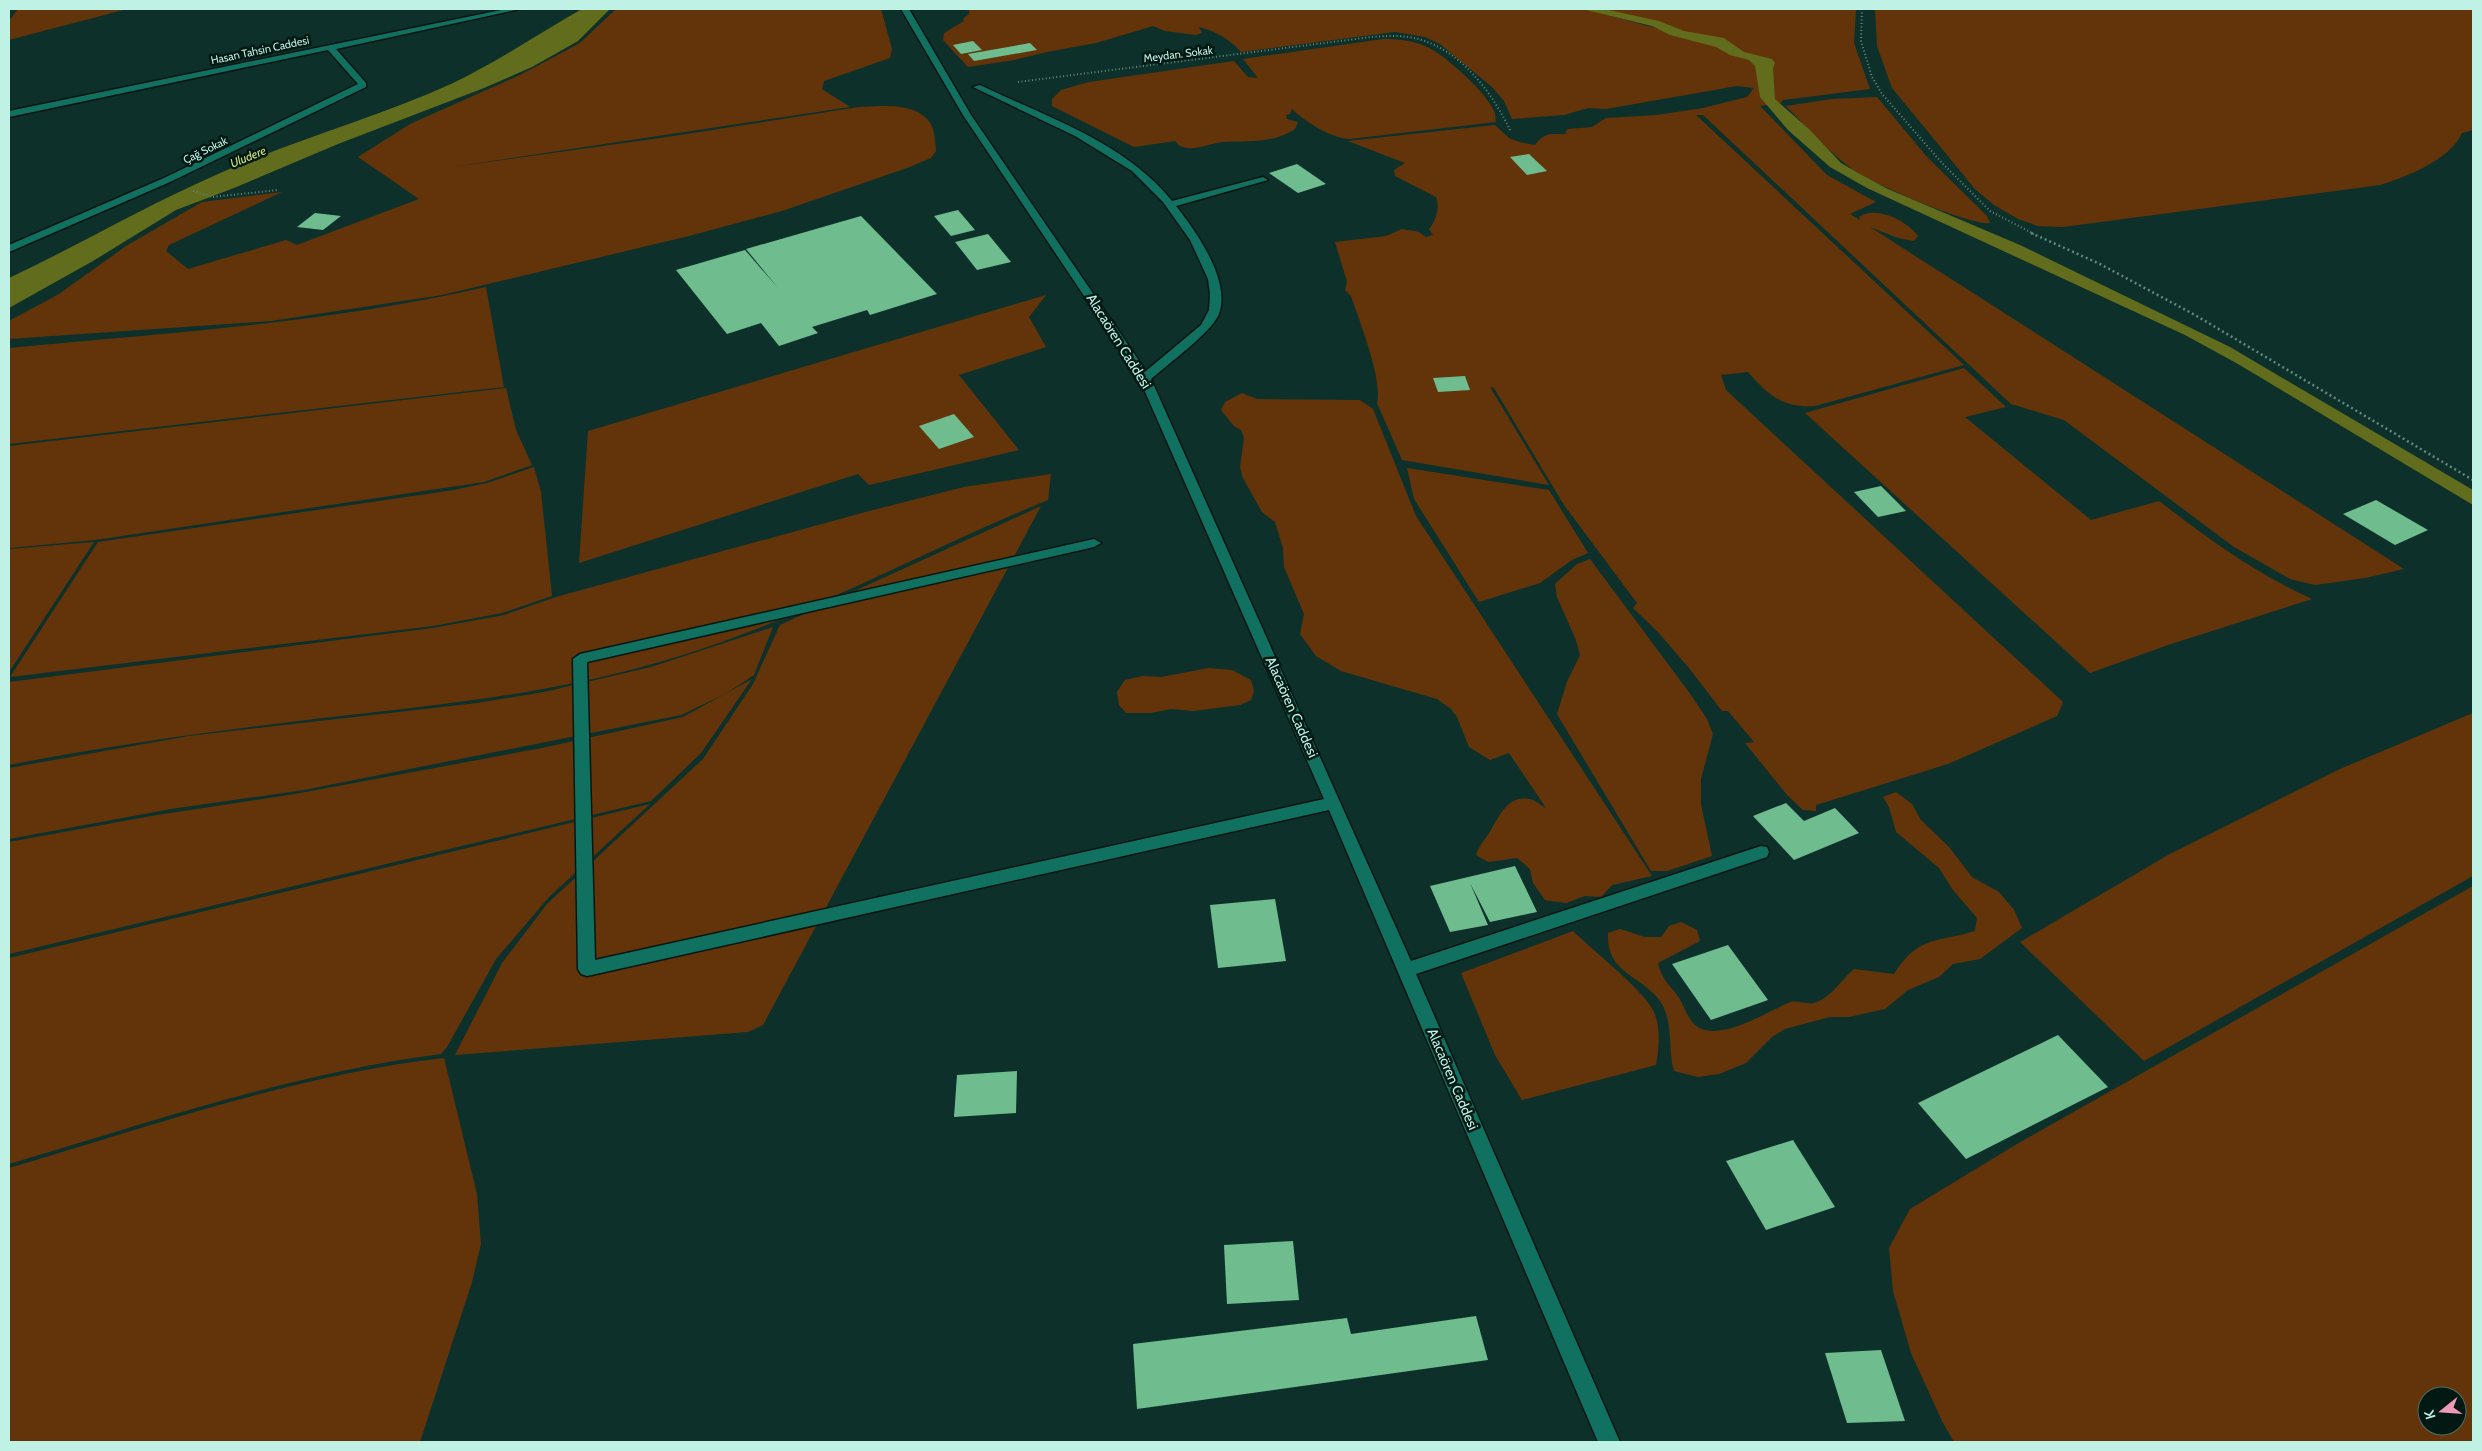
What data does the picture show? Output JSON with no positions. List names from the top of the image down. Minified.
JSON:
{"streets":{"street":["Hasan Tahsin Caddesi","Çağ Sokak","Alacaören Caddesi"],"path":["Meydan. Sokak"]},"crossings":[["Hasan Tahsin Caddesi","Çağ Sokak"]],"water":["Uludere"],"north":"left"}
